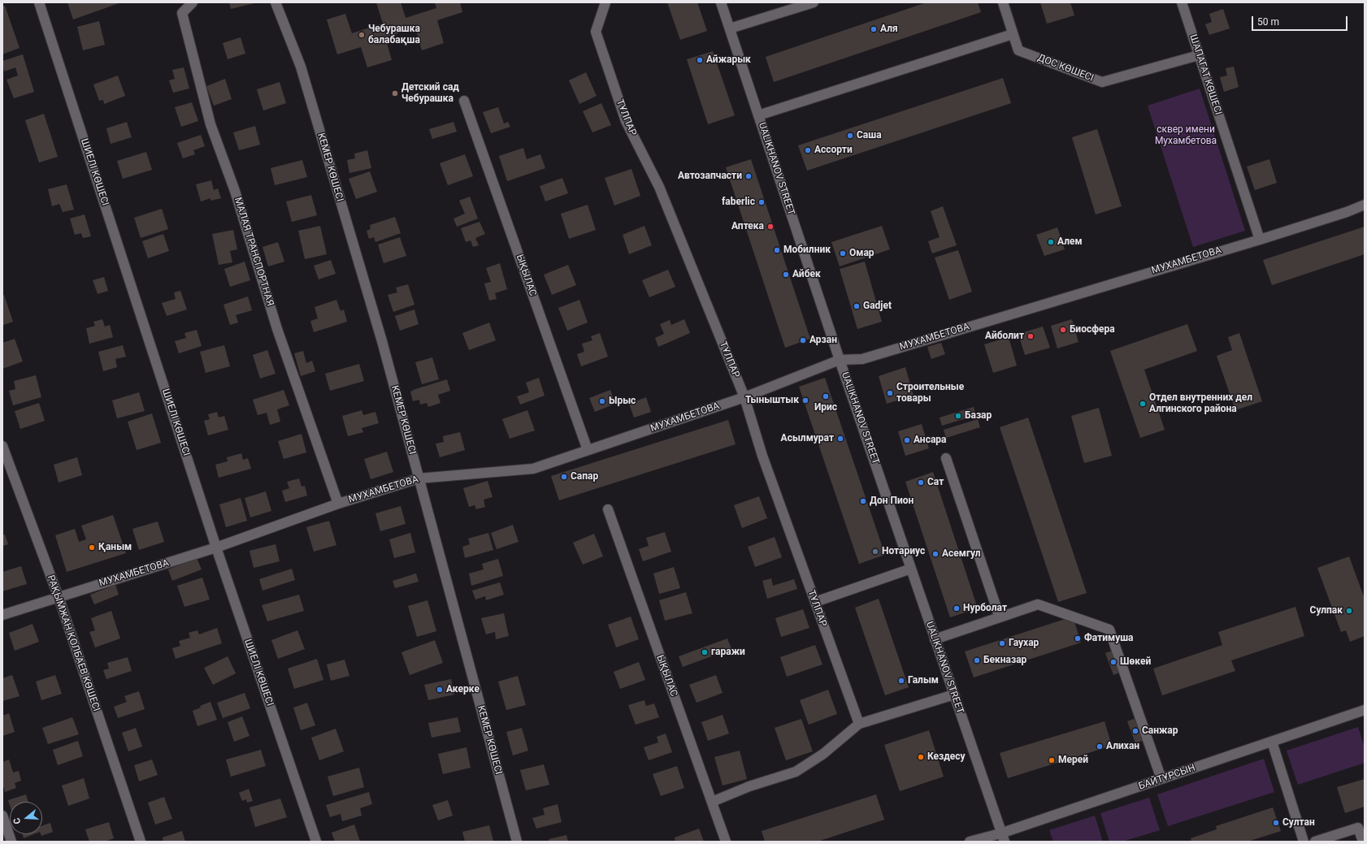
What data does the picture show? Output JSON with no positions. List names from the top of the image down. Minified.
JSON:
{"streets":{"street":["ДОС КӨШЕСІ","ШАПАГАТ КӨШЕСІ","ТҰЛПАР","КЕМЕР КӨШЕСІ","UALIKHANOV STREET","ШИЕЛІ КӨШЕСІ","МАЛАЯ ТРАНСПОРТНАЯ","МУХАМБЕТОВА","ЫҚЫЛАС","РАҚЫМЖАН ҚОЛБАЕВ КӨШЕСІ","БАЙТҰРСЫН"]},"crossings":[["ДОС КӨШЕСІ","ШАПАГАТ КӨШЕСІ"],["ШАПАГАТ КӨШЕСІ","МУХАМБЕТОВА"],["ТҰЛПАР","МУХАМБЕТОВА"],["КЕМЕР КӨШЕСІ","МУХАМБЕТОВА"],["UALIKHANOV STREET","МУХАМБЕТОВА"],["UALIKHANOV STREET","БАЙТҰРСЫН"],["ШИЕЛІ КӨШЕСІ","МУХАМБЕТОВА"],["МАЛАЯ ТРАНСПОРТНАЯ","МУХАМБЕТОВА"],["МУХАМБЕТОВА","ЫҚЫЛАС"],["МУХАМБЕТОВА","РАҚЫМЖАН ҚОЛБАЕВ КӨШЕСІ"]],"parks":["сквер имени Мухамбетова"],"places":["Аля","Чебурашка балабақша","Айжарык","Детский сад Чебурашка","Саша","Ассорти","Автозапчасти","faberlic","Аптека","Алем","Мобилник","Омар","Айбек","Gadjet","Биосфера","Айболит","Арзан","Строительные товары","Ирис","Тыныштык","Ырыс","Отдел внутренних дел Алгинского района","Базар","Асылмурат","Ансара","Сапар","Сат","Дон Пион","Қаным","Нотариус","Асемгул","Нурболат","Сулпак","Фатимуша","Гаухар","гаражи","Бекназар","Шөкей","Галым","Акерке","Санжар","Алихан","Кездесу","Мерей","Султан"],"scale_bar":"50 m","north":"left"}
